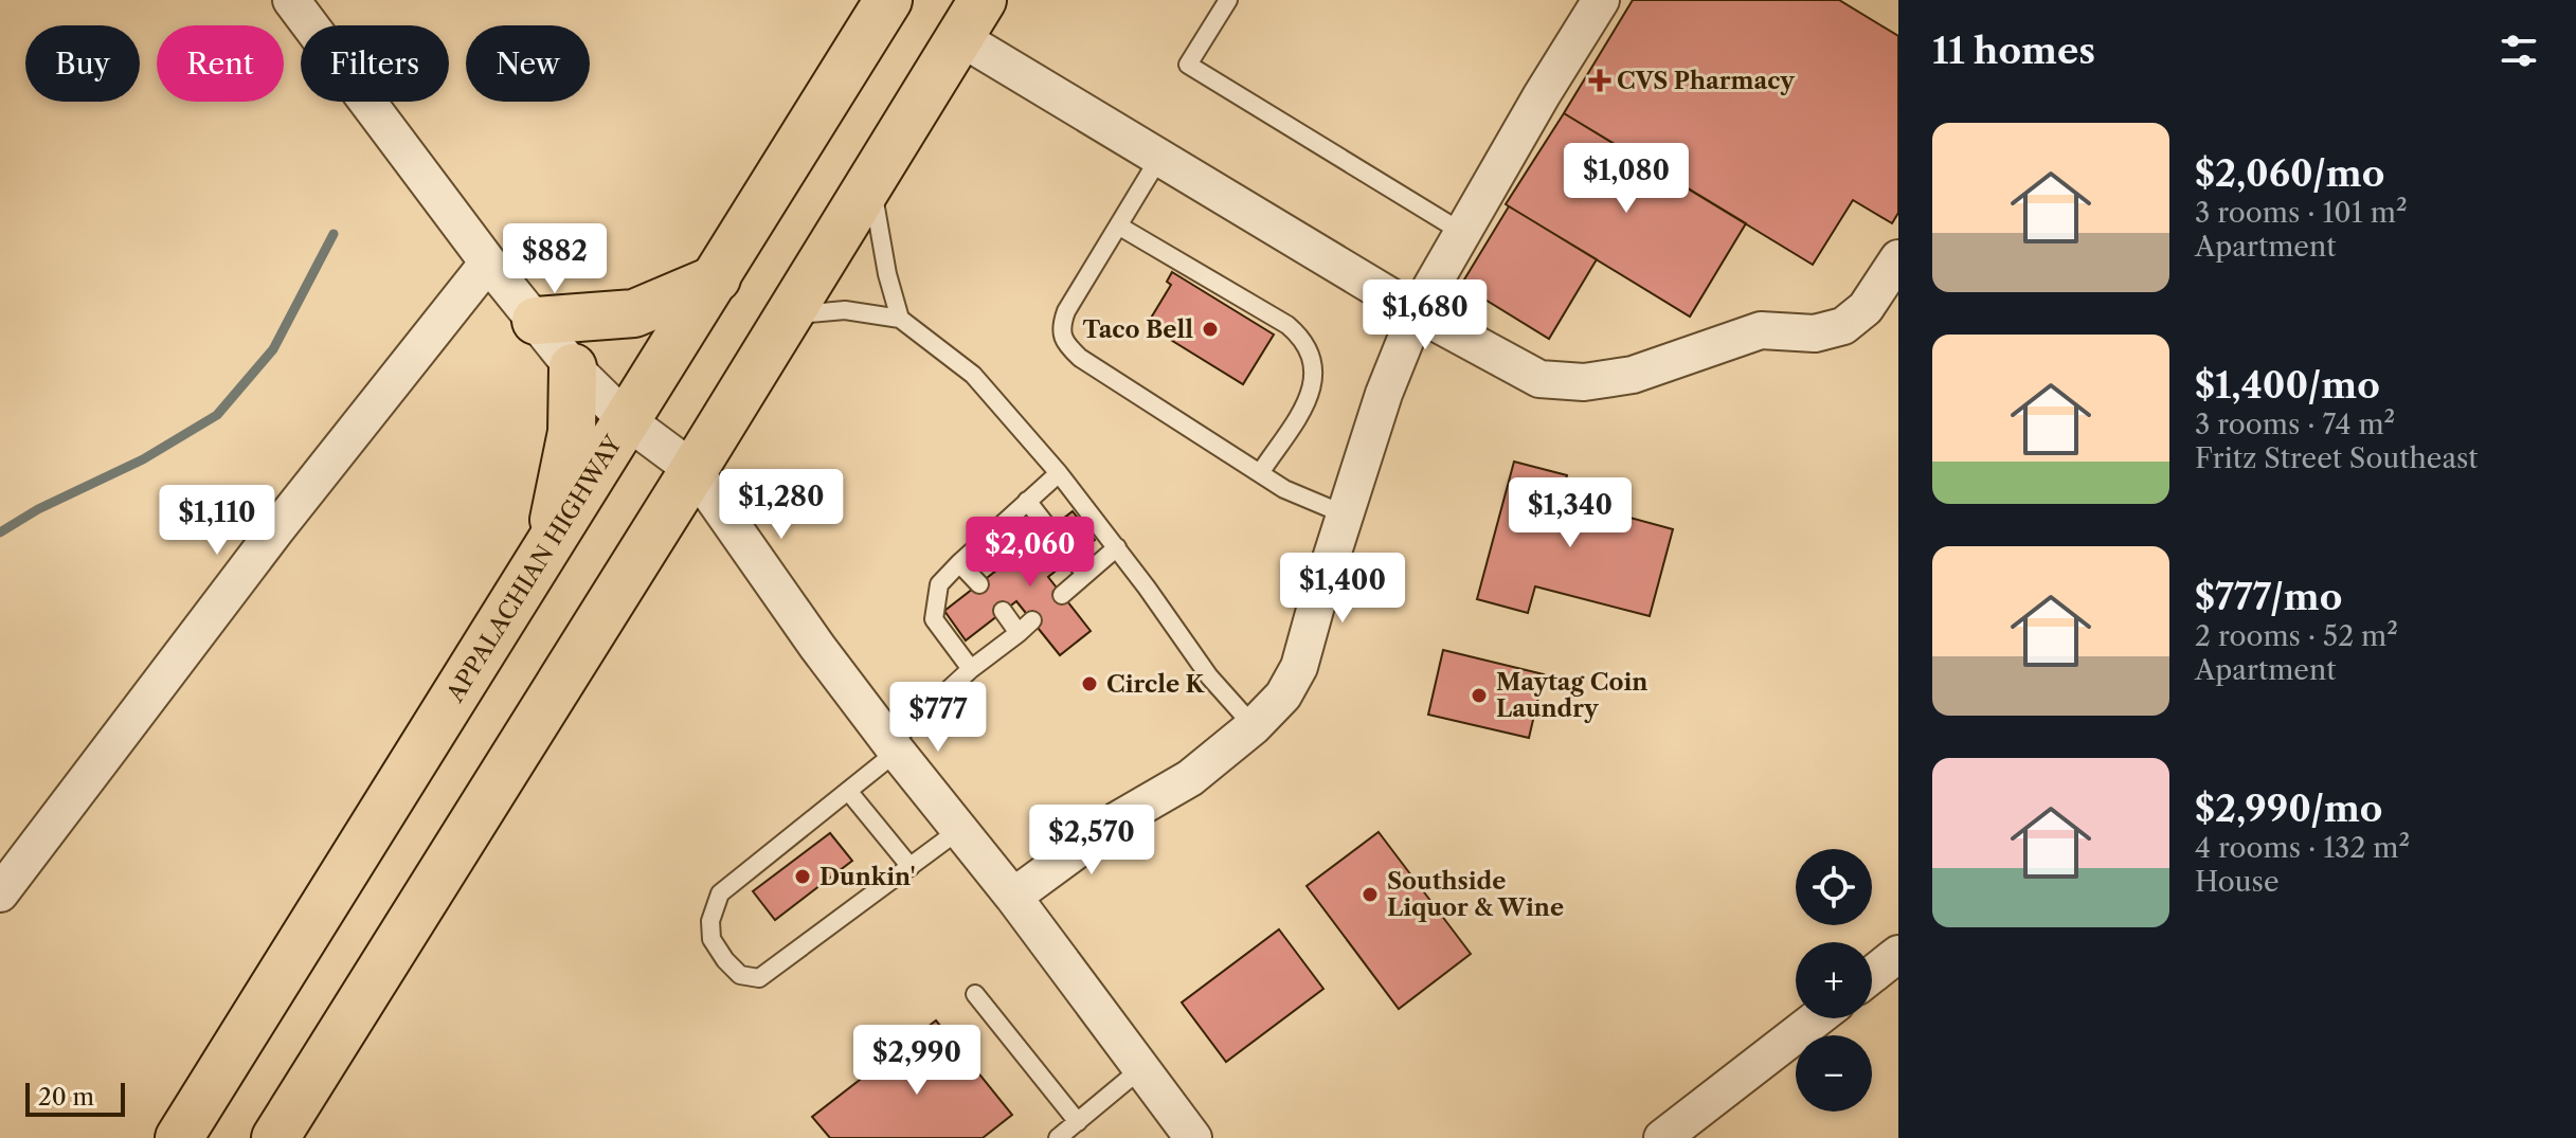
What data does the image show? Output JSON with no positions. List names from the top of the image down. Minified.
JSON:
{"streets":{"highway":["APPALACHIAN HIGHWAY"]},"places":{"health":["CVS Pharmacy"],"other":["Taco Bell","Circle K","Maytag Coin Laundry","Dunkin'","Southside Liquor & Wine"]},"scale_bar":"20 m","page":{"heading":"11 homes","chip":["Buy","Rent","Filters","New"],"list":[{"name":"$2,060/mo","note":"3 rooms · 101 m² · Apartment"},{"name":"$1,400/mo","note":"3 rooms · 74 m² · Fritz Street Southeast"},{"name":"$777/mo","note":"2 rooms · 52 m² · Apartment"},{"name":"$2,990/mo","note":"4 rooms · 132 m² · House"}],"price":["$1,080","$882","$1,680","$1,280","$1,340","$1,110","$2,060","$1,400","$777","$2,570","$2,990"],"map_buttons":["+","−"],"scale":"20 m"}}
